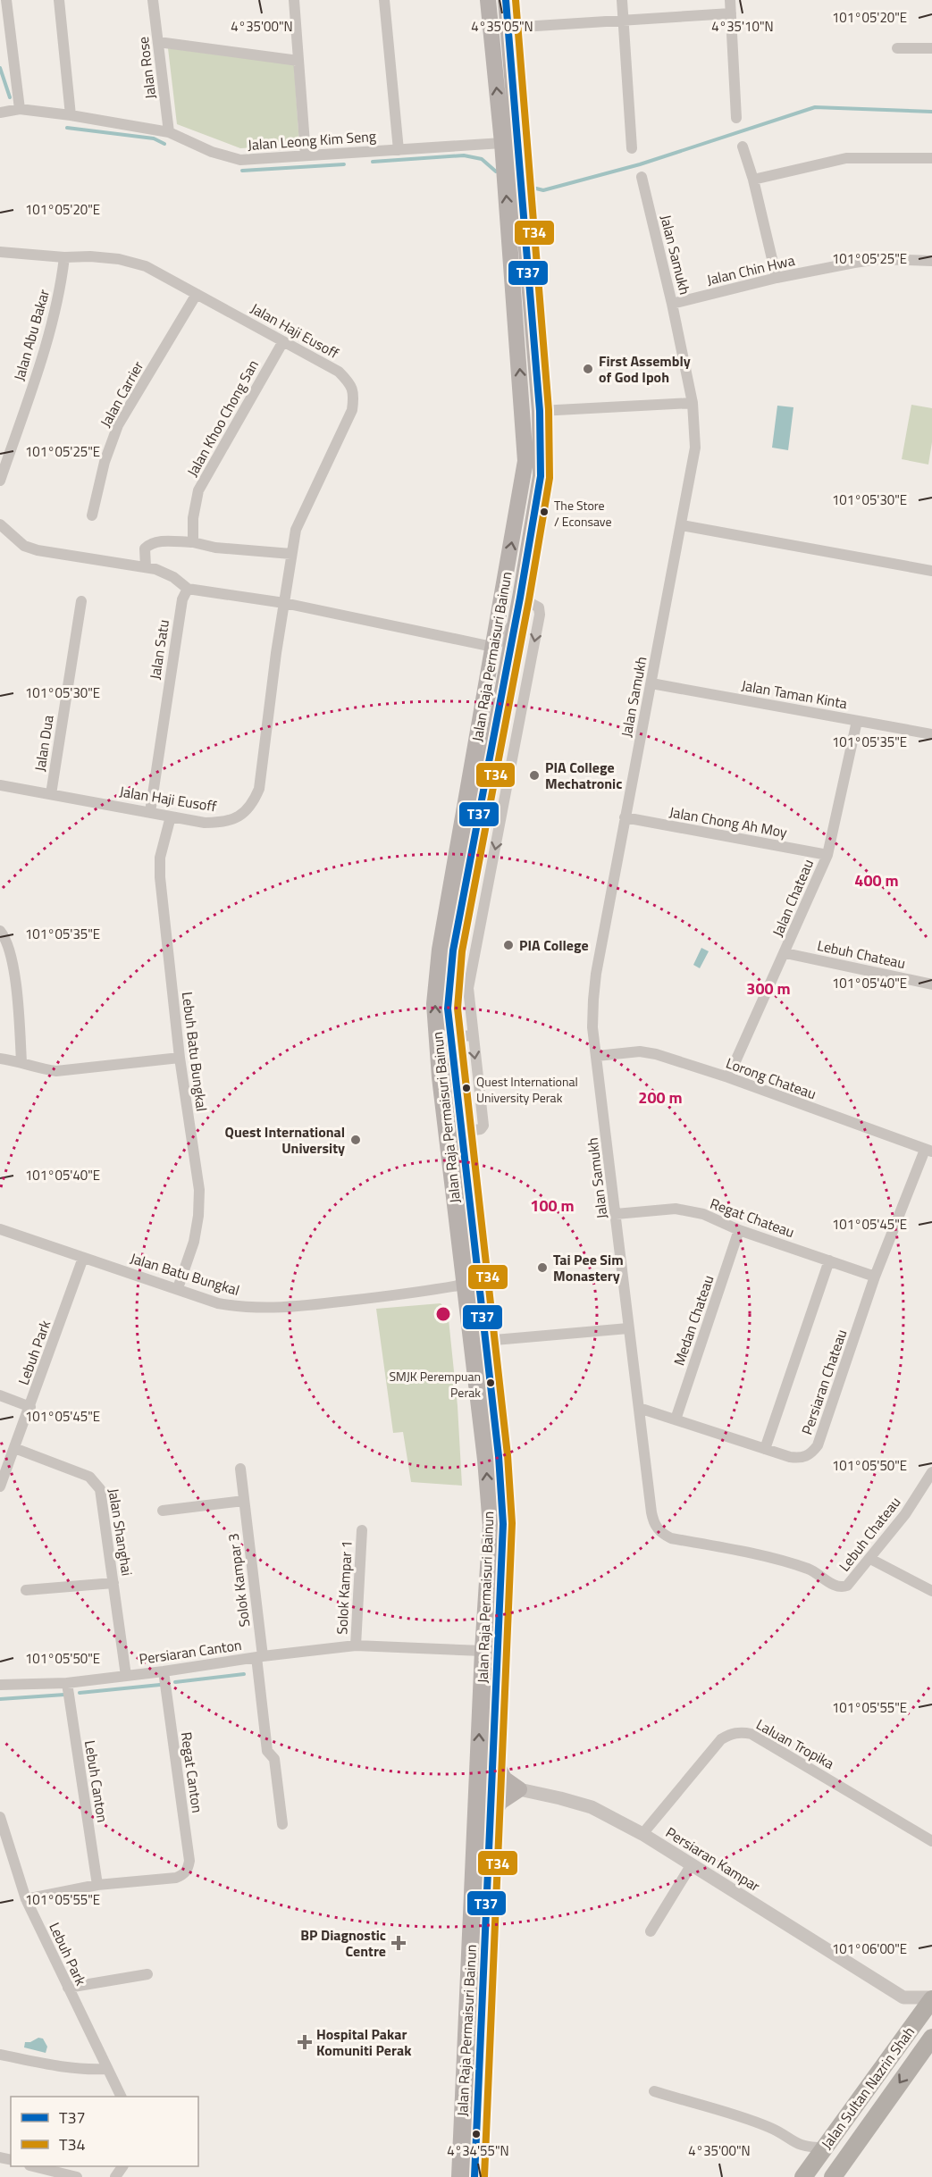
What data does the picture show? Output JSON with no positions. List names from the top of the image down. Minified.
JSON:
{"streets":{"highway":["Jalan Sultan Nazrin Shah"],"main road":["Jalan Raja Permaisuri Bainun"],"street":["Jalan Rose","Jalan Leong Kim Seng","Jalan Samukh","Jalan Chin Hwa","Jalan Haji Eusoff","Jalan Abu Bakar","Jalan Carrier","Jalan Khoo Chong San","Jalan Satu","Jalan Taman Kinta","Jalan Dua","Jalan Chong Ah Moy","Jalan Chateau","Lebuh Chateau","Lebuh Batu Bungkal","Lorong Chateau","Regat Chateau","Jalan Batu Bungkal","Medan Chateau","Lebuh Park","Persiaran Chateau","Jalan Shanghai","Solok Kampar 3","Solok Kampar 1","Persiaran Canton","Laluan Tropika","Regat Canton","Lebuh Canton","Persiaran Kampar"]},"crossings":[["Jalan Rose","Jalan Leong Kim Seng"],["Jalan Leong Kim Seng","Jalan Raja Permaisuri Bainun"],["Jalan Samukh","Jalan Chin Hwa"],["Jalan Samukh","Jalan Taman Kinta"],["Jalan Samukh","Jalan Chong Ah Moy"],["Jalan Samukh","Lebuh Chateau"],["Jalan Samukh","Lorong Chateau"],["Jalan Samukh","Regat Chateau"],["Jalan Samukh","Persiaran Chateau"],["Jalan Haji Eusoff","Jalan Abu Bakar"],["Jalan Haji Eusoff","Jalan Carrier"],["Jalan Haji Eusoff","Jalan Khoo Chong San"],["Jalan Haji Eusoff","Jalan Satu"],["Jalan Haji Eusoff","Jalan Dua"],["Jalan Haji Eusoff","Lebuh Batu Bungkal"],["Jalan Raja Permaisuri Bainun","Jalan Batu Bungkal"],["Jalan Raja Permaisuri Bainun","Persiaran Canton"],["Jalan Raja Permaisuri Bainun","Persiaran Kampar"],["Jalan Taman Kinta","Jalan Chateau"],["Jalan Chong Ah Moy","Jalan Chateau"],["Jalan Chateau","Lebuh Chateau"],["Jalan Chateau","Lorong Chateau"],["Lebuh Batu Bungkal","Jalan Batu Bungkal"],["Lorong Chateau","Persiaran Chateau"],["Regat Chateau","Medan Chateau"],["Regat Chateau","Persiaran Chateau"],["Jalan Batu Bungkal","Lebuh Park"],["Medan Chateau","Persiaran Chateau"],["Lebuh Park","Jalan Shanghai"],["Jalan Shanghai","Persiaran Canton"],["Solok Kampar 3","Persiaran Canton"],["Solok Kampar 1","Persiaran Canton"],["Persiaran Canton","Regat Canton"],["Persiaran Canton","Lebuh Canton"],["Laluan Tropika","Persiaran Kampar"],["Regat Canton","Lebuh Canton"]],"places":{"other":["First Assembly of God Ipoh","The Store / Econsave","PIA College Mechatronic","PIA College","Quest International University Perak","Quest International University","Tai Pee Sim Monastery","SMJK Perempuan Perak"],"health":["BP Diagnostic Centre","Hospital Pakar Komuniti Perak"]},"lines":["transit line T37","transit line T34"],"legend":["T37","T34"],"coordinates":["101°05'20\"E","4°35'00\"N","4°35'05\"N","4°35'10\"N","101°05'25\"E","101°05'30\"E","101°05'35\"E","101°05'40\"E","101°05'45\"E","101°05'50\"E","101°05'55\"E","101°06'00\"E","4°34'55\"N"],"rings":["400 m","300 m","200 m","100 m"]}
